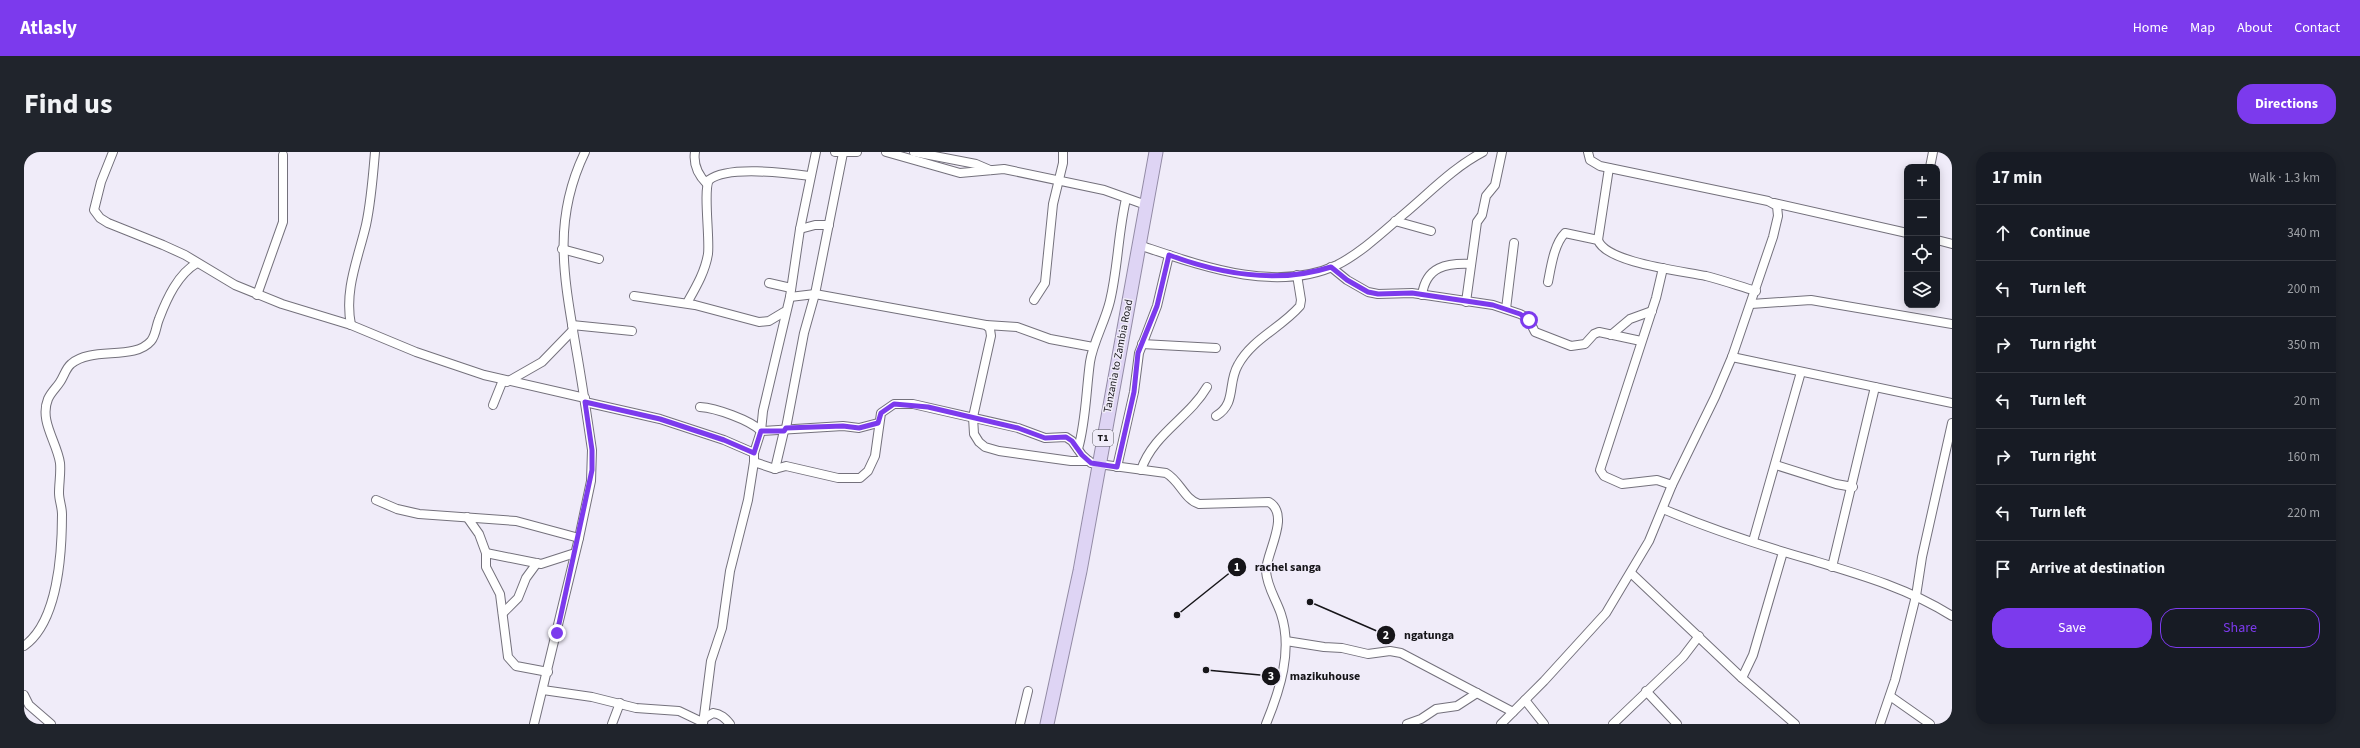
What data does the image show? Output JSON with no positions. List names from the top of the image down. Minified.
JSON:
{"streets":{"highway":["Tanzania to Zambia Road","T1"]},"places":["ngatunga","rachel sanga","mazikuhouse"],"page":{"header":"Atlasly","nav":["Home","Map","About","Contact"],"title":"Find us","buttons":["Directions",["Save","Share"]],"heading":["17 min","Walk · 1.3 km"],"map_buttons":["+","−"],"list":[["Continue","340 m"],["Turn left","200 m"],["Turn right","350 m"],["Turn left","20 m"],["Turn right","160 m"],["Turn left","220 m"],"Arrive at destination"]}}
